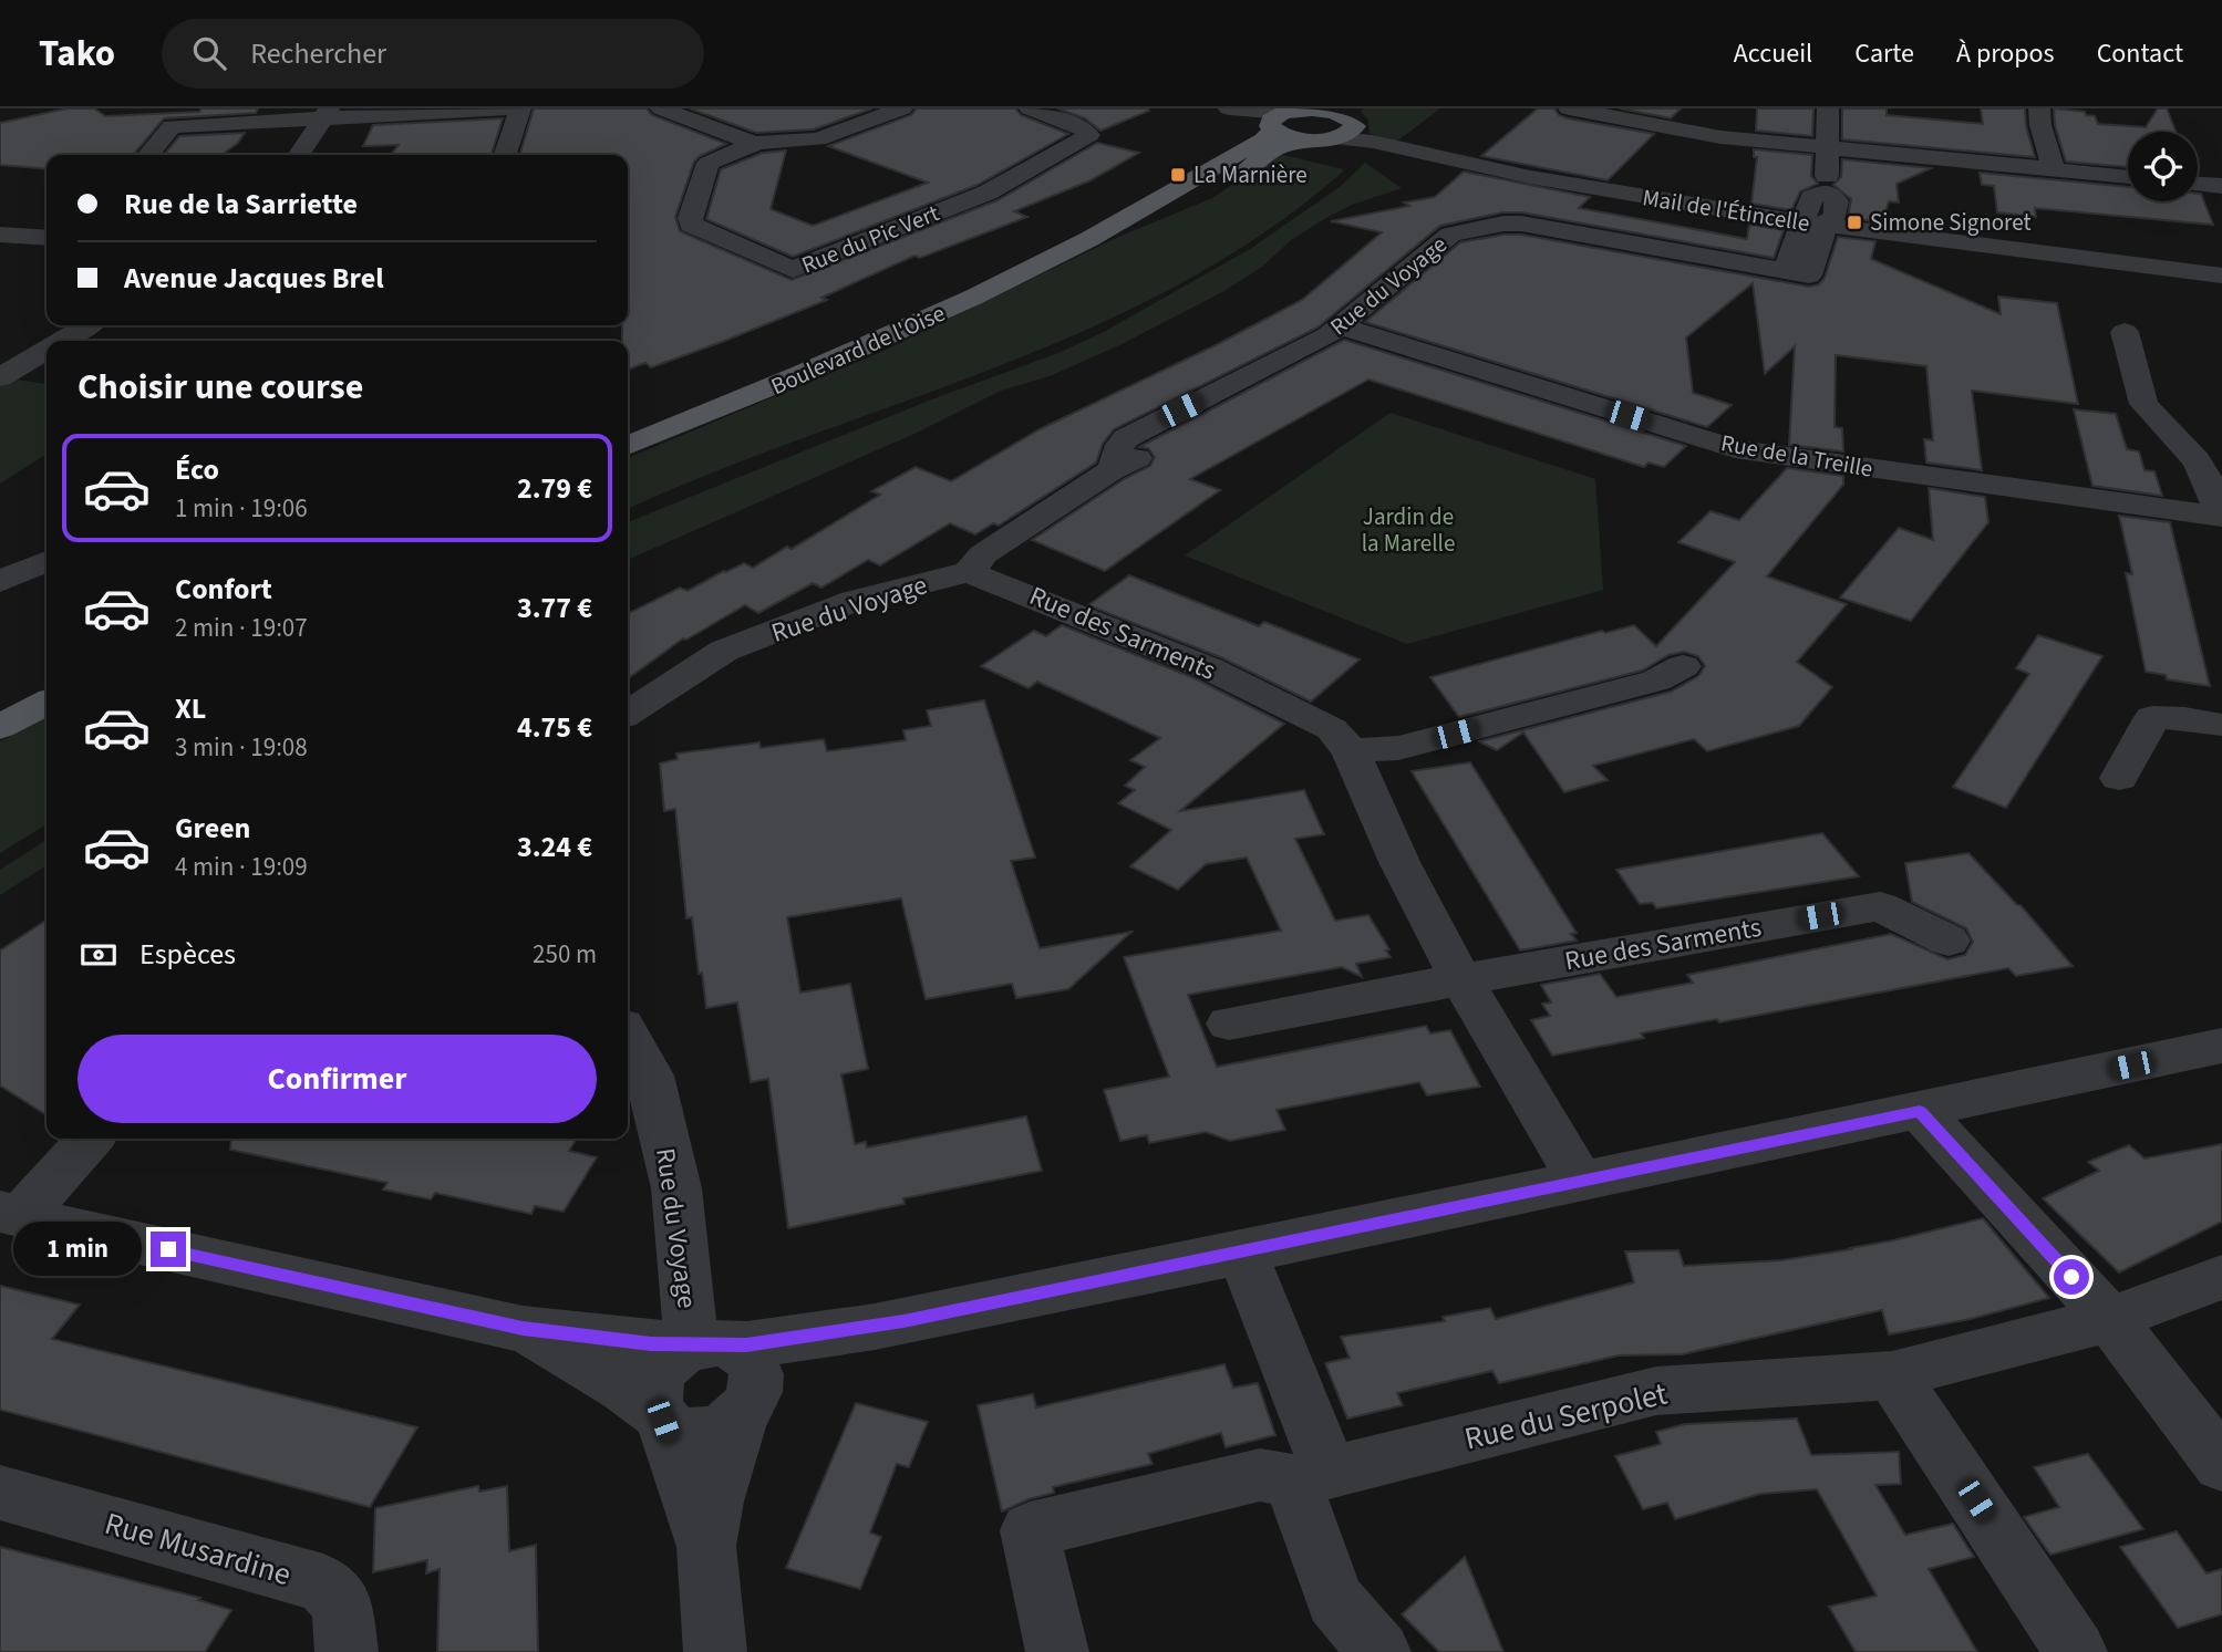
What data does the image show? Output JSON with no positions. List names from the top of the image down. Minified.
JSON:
{"streets":{"main road":["Boulevard de l'Oise"],"street":["Mail de l'Étincelle","Rue du Pic Vert","Rue du Voyage","Rue de la Treille","Rue des Sarments","Rue du Serpolet","Rue Musardine"]},"crossings":[["Mail de l'Étincelle","Rue du Voyage"],["Mail de l'Étincelle","Boulevard de l'Oise"],["Rue du Voyage","Rue de la Treille"],["Rue du Voyage","Rue des Sarments"]],"parks":["Jardin de la Marelle"],"places":{"transit":["La Marnière","Simone Signoret"]},"page":{"header":"Tako","search":"Rechercher","nav":["Accueil","Carte","À propos","Contact"],"banner":["Rue de la Sarriette","Avenue Jacques Brel"],"heading":"Choisir une course","list":[{"name":"Éco","note":"1 min · 19:06","value":"2.79 €"},{"name":"Confort","note":"2 min · 19:07","value":"3.77 €"},{"name":"XL","note":"3 min · 19:08","value":"4.75 €"},{"name":"Green","note":"4 min · 19:09","value":"3.24 €"}],"pay":["Espèces","250 m"],"buttons":"Confirmer","bubble":"1 min"}}
